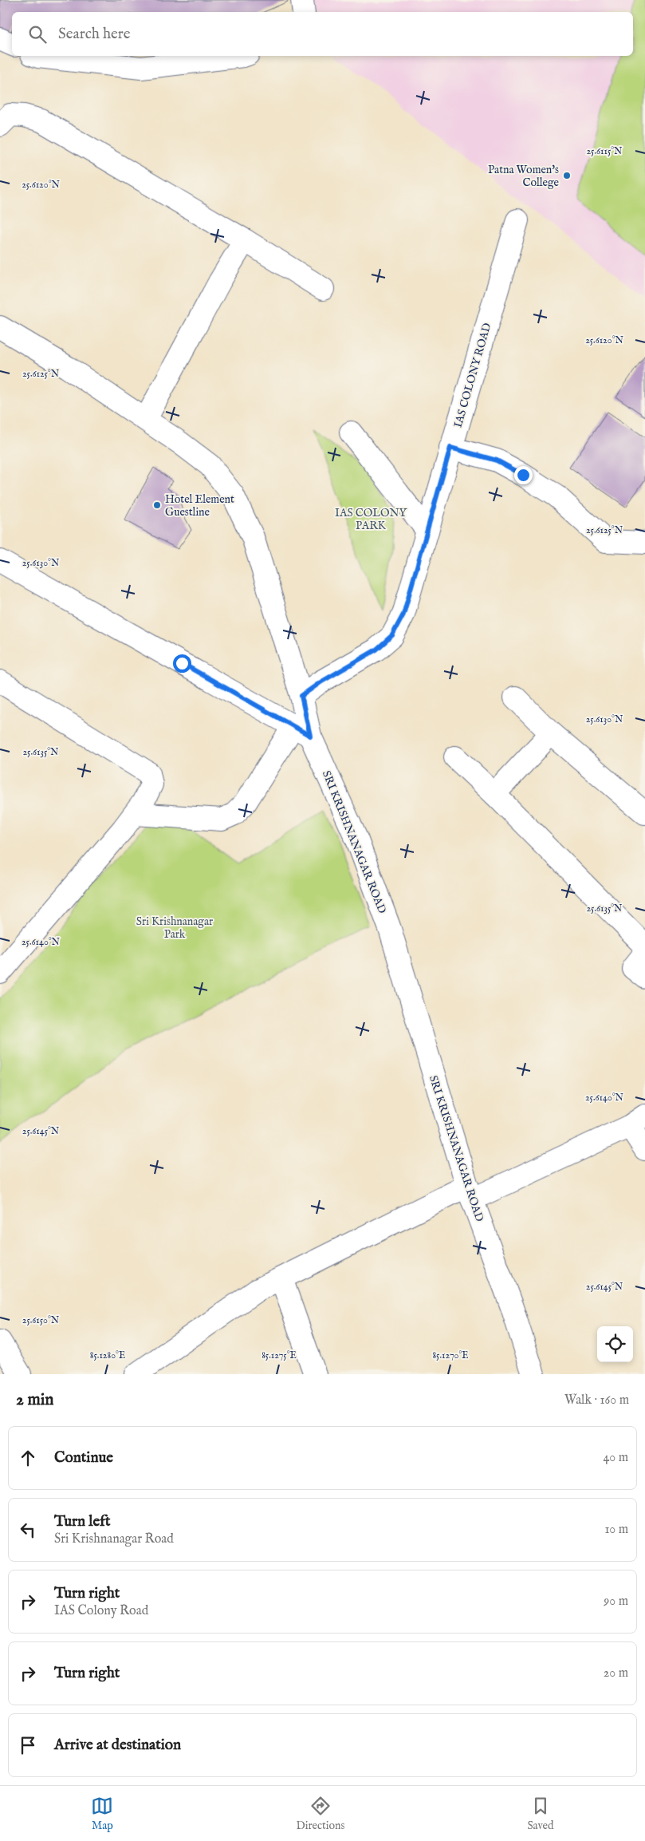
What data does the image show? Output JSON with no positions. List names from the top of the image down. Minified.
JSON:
{"streets":{"street":["IAS COLONY ROAD","SRI KRISHNANAGAR ROAD"]},"crossings":[["IAS COLONY ROAD","SRI KRISHNANAGAR ROAD"]],"parks":["IAS COLONY PARK","Sri Krishnanagar Park"],"places":["Patna Women's College","Hotel Element Guestline"],"page":{"search":"Search here","heading":["2 min","Walk · 160 m"],"list":[["Continue","40 m"],["Turn left","Sri Krishnanagar Road","10 m"],["Turn right","IAS Colony Road","90 m"],["Turn right","20 m"],"Arrive at destination"],"nav":["Map","Directions","Saved"]},"coordinates":["25.6115°N","25.6120°N","25.6125°N","25.6130°N","25.6135°N","25.6140°N","25.6145°N","25.6150°N","85.1280°E","85.1275°E","85.1270°E"]}
